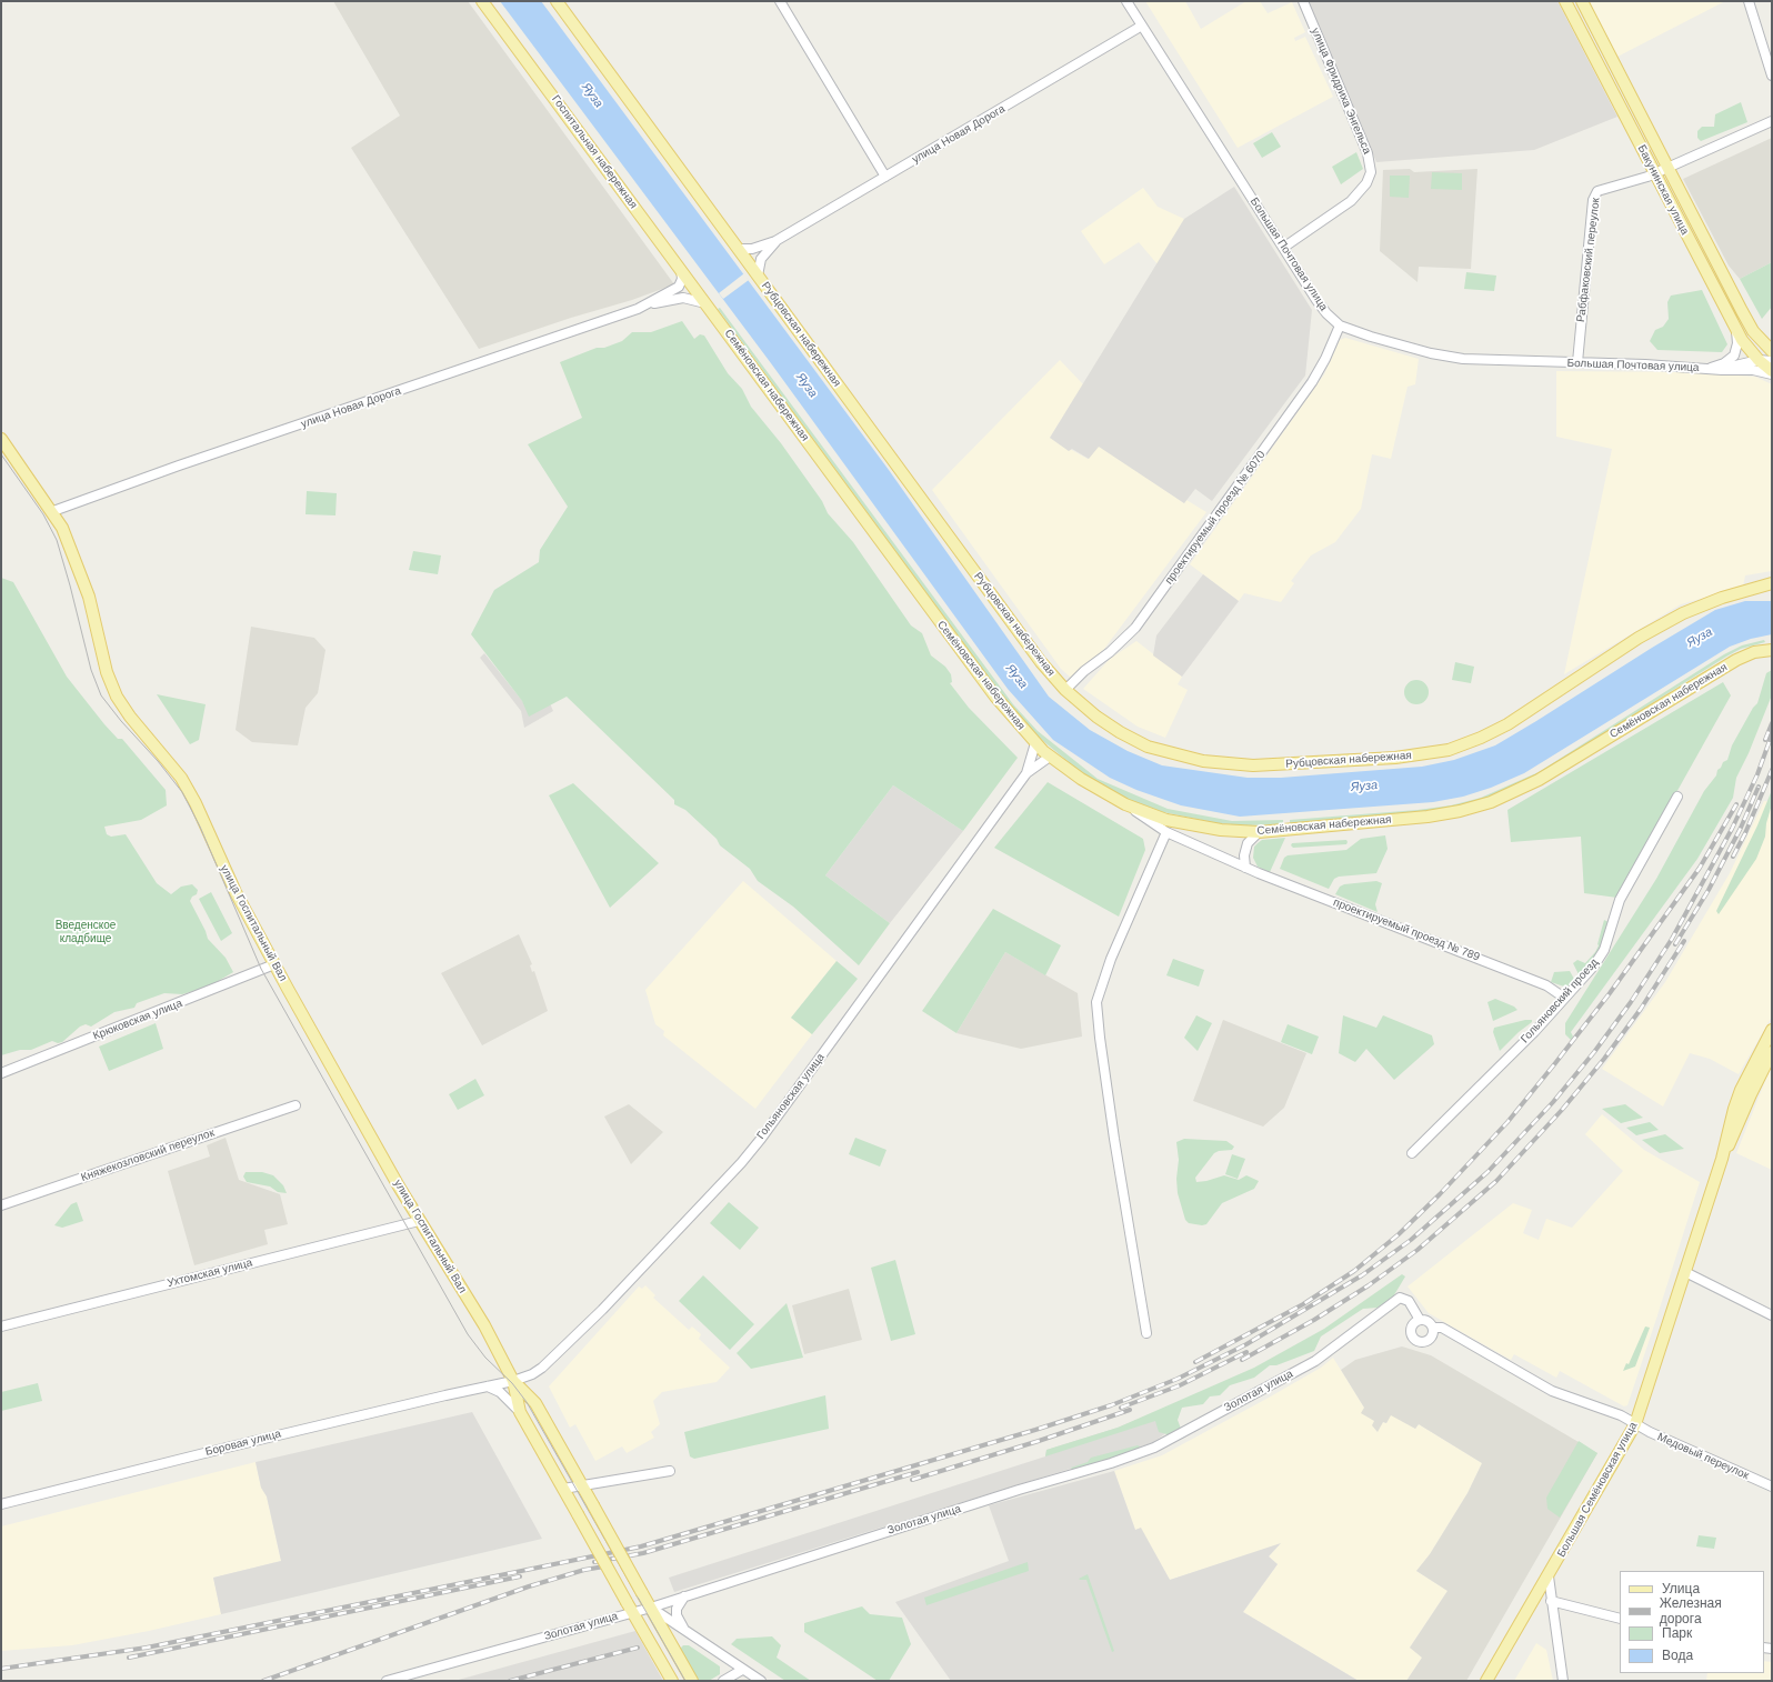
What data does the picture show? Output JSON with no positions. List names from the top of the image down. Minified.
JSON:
{"streets":{"main road":["Госпитальная набережная","Бакунинская улица","Рубцовская набережная","Семёновская набережная","улица Госпитальный Вал","Большая Семёновская улица"],"street":["улица Фридриха Энгельса","улица Новая Дорога","Большая Почтовая улица","Рабфаковский переулок","проектируемый проезд № 6070","проектируемый проезд № 789","Гольяновский проезд","Крюковская улица","Гольяновская улица","Княжекозловский переулок","Ухтомская улица","Золотая улица","Боровая улица","Медовый переулок"]},"crossings":[["улица Фридриха Энгельса","Большая Почтовая улица"],["улица Новая Дорога","Госпитальная набережная"],["улица Новая Дорога","Большая Почтовая улица"],["улица Новая Дорога","Рубцовская набережная"],["улица Новая Дорога","Семёновская набережная"],["улица Новая Дорога","улица Госпитальный Вал"],["Госпитальная набережная","Семёновская набережная"],["Бакунинская улица","Большая Почтовая улица"],["Бакунинская улица","Рабфаковский переулок"],["Большая Почтовая улица","Рабфаковский переулок"],["Большая Почтовая улица","проектируемый проезд № 6070"],["Рубцовская набережная","проектируемый проезд № 6070"],["Семёновская набережная","проектируемый проезд № 789"],["Семёновская набережная","Гольяновская улица"],["улица Госпитальный Вал","Крюковская улица"],["улица Госпитальный Вал","Гольяновская улица"],["улица Госпитальный Вал","Ухтомская улица"],["улица Госпитальный Вал","Золотая улица"],["улица Госпитальный Вал","Боровая улица"],["проектируемый проезд № 789","Гольяновский проезд"],["Гольяновская улица","Боровая улица"],["Золотая улица","Медовый переулок"],["Золотая улица","Большая Семёновская улица"],["Медовый переулок","Большая Семёновская улица"]],"water":["Яуза"],"parks":["Введенское кладбище"],"legend":["Улица","Железная дорога","Парк","Вода"]}
